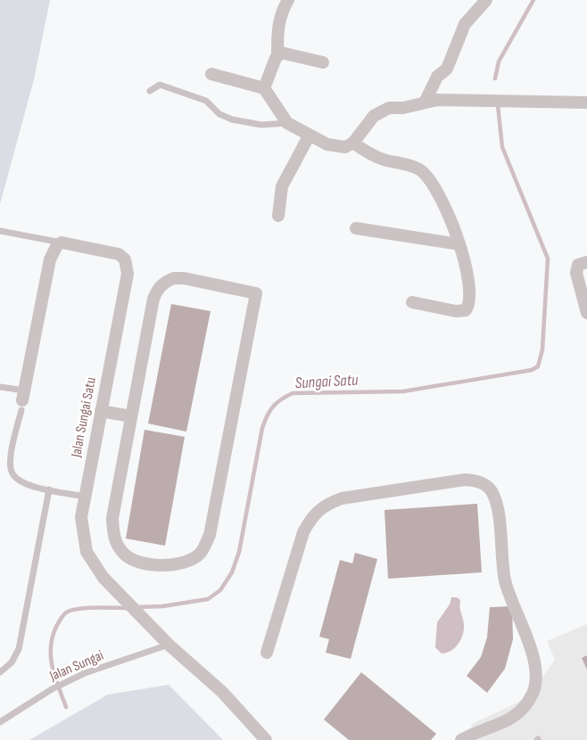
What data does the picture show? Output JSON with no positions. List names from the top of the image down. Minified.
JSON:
{"streets":{"street":["Jalan Sungai Satu"],"lane":["Jalan Sungai"]},"crossings":[["Jalan Sungai Satu","Jalan Sungai"]],"water":["Sungai Satu"]}
